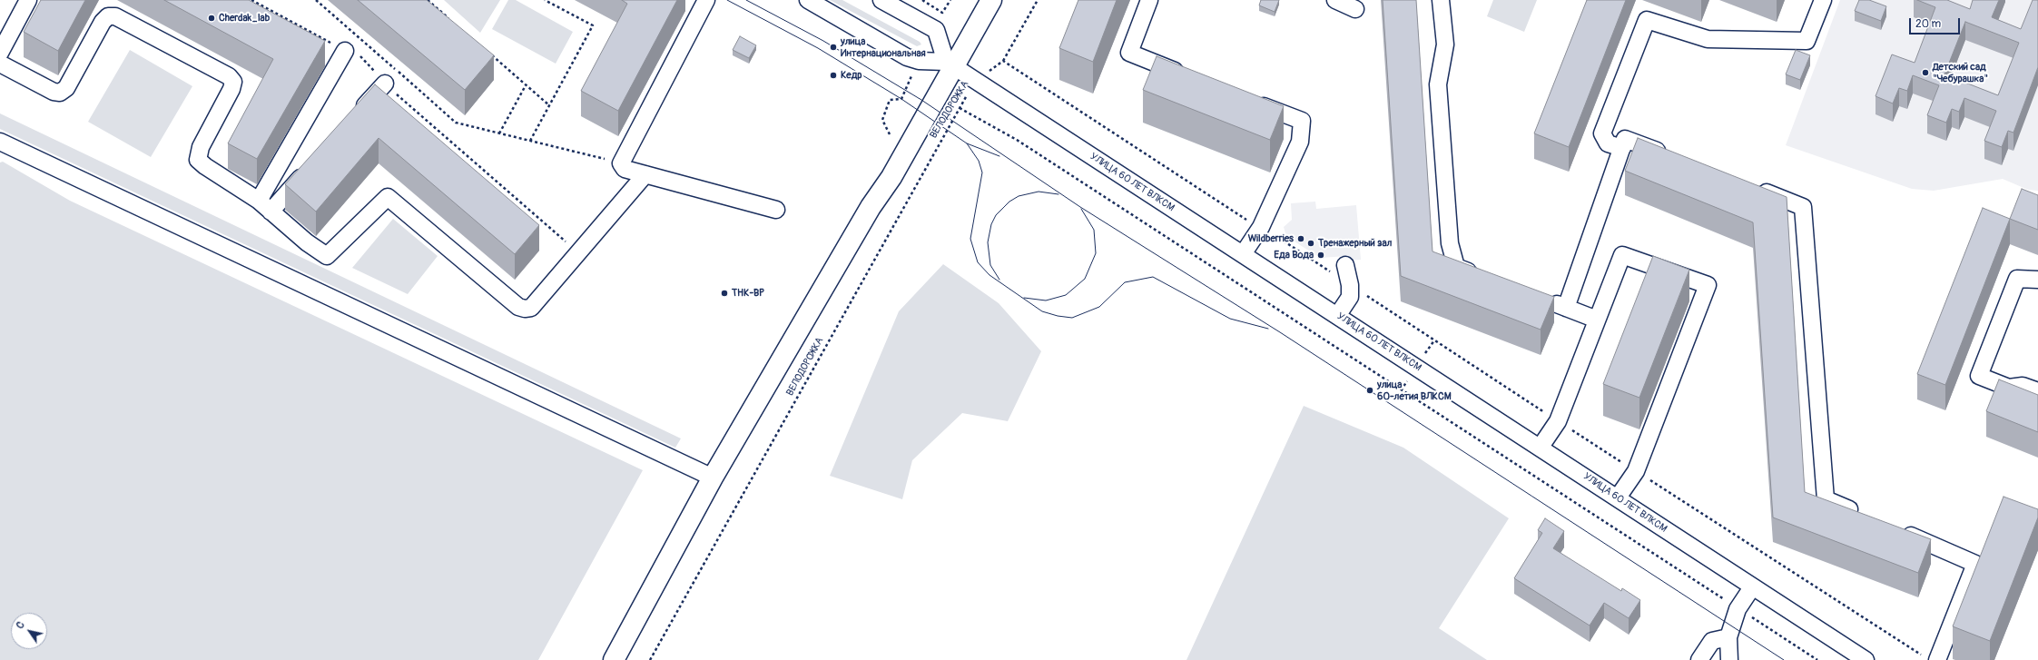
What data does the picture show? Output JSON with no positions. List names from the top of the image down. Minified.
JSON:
{"streets":{"street":["УЛИЦА 60 ЛЕТ ВЛКСМ"],"path":["ВЕЛОДОРОЖКА"]},"crossings":[["ВЕЛОДОРОЖКА","УЛИЦА 60 ЛЕТ ВЛКСМ"]],"places":["Cherdak_lab","улица Интернациональная","Детский сад \"Чебурашка\"","Кедр","Wildberries","Тренажерный зал","Еда Вода","ТНК-ВР","улица 60-летия ВЛКСМ"],"scale_bar":"20 m","north":"top left"}
